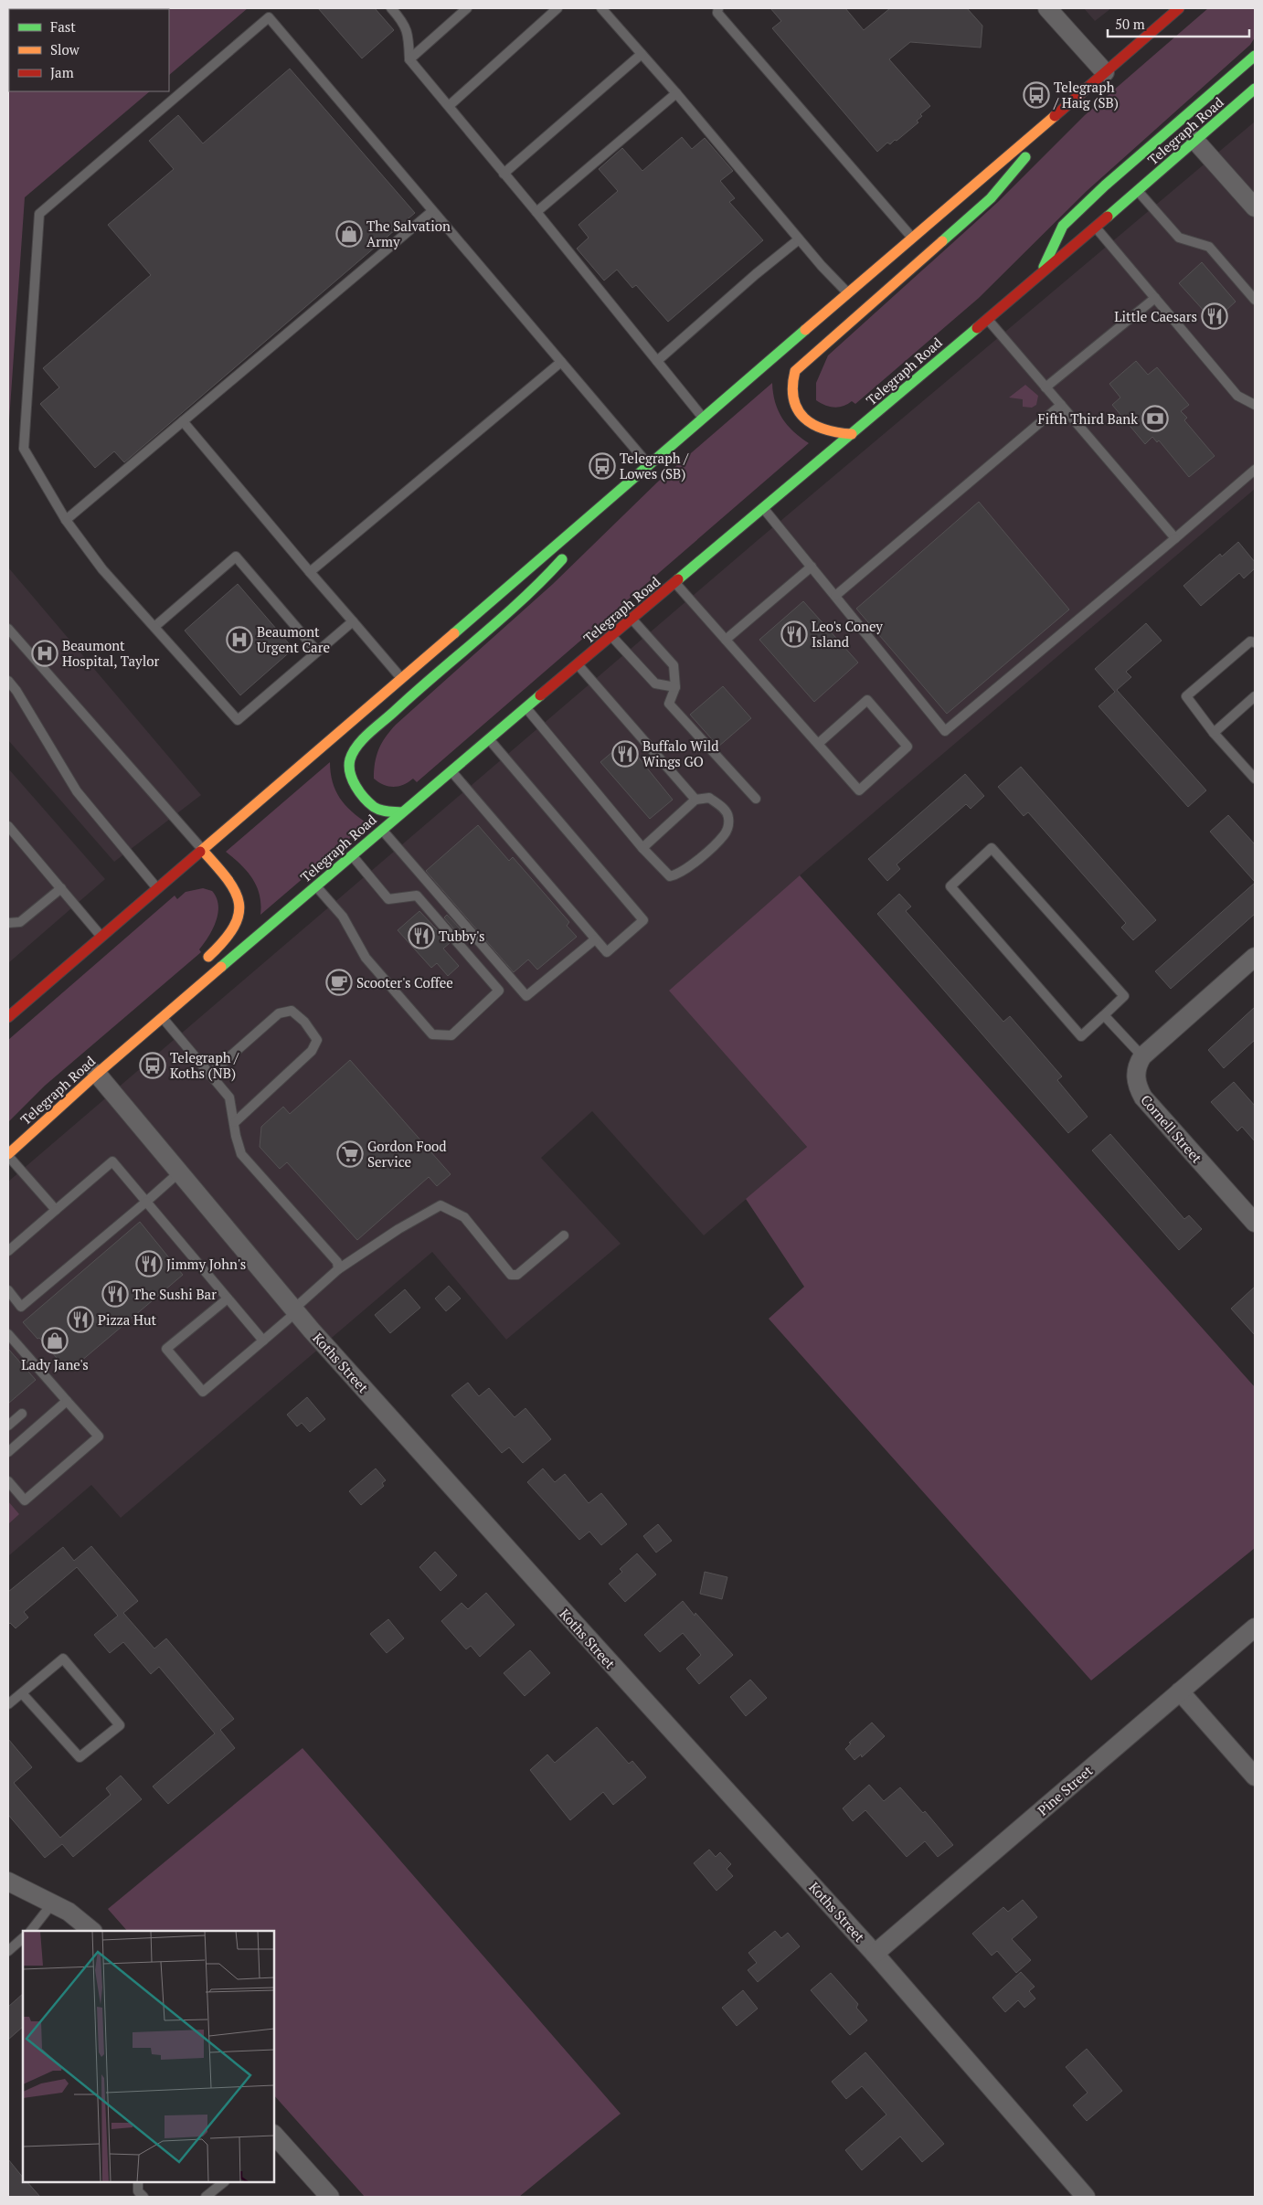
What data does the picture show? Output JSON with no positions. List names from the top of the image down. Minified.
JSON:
{"streets":{"main road":["Telegraph Road"],"street":["Cornell Street","Koths Street","Pine Street"]},"crossings":[["Telegraph Road","Koths Street"],["Koths Street","Pine Street"]],"places":{"bus stop":["Telegraph / Haig (SB)","Telegraph / Lowes (SB)","Telegraph / Koths (NB)"],"shop":["The Salvation Army","Lady Jane's"],"restaurant":["Little Caesars","Leo's Coney Island","Buffalo Wild Wings GO","Tubby's","Jimmy John's","The Sushi Bar","Pizza Hut"],"bank":["Fifth Third Bank"],"hospital":["Beaumont Urgent Care","Beaumont Hospital, Taylor"],"cafe":["Scooter's Coffee"],"supermarket":["Gordon Food Service"]},"legend":["Fast","Slow","Jam"],"scale_bar":"50 m"}
